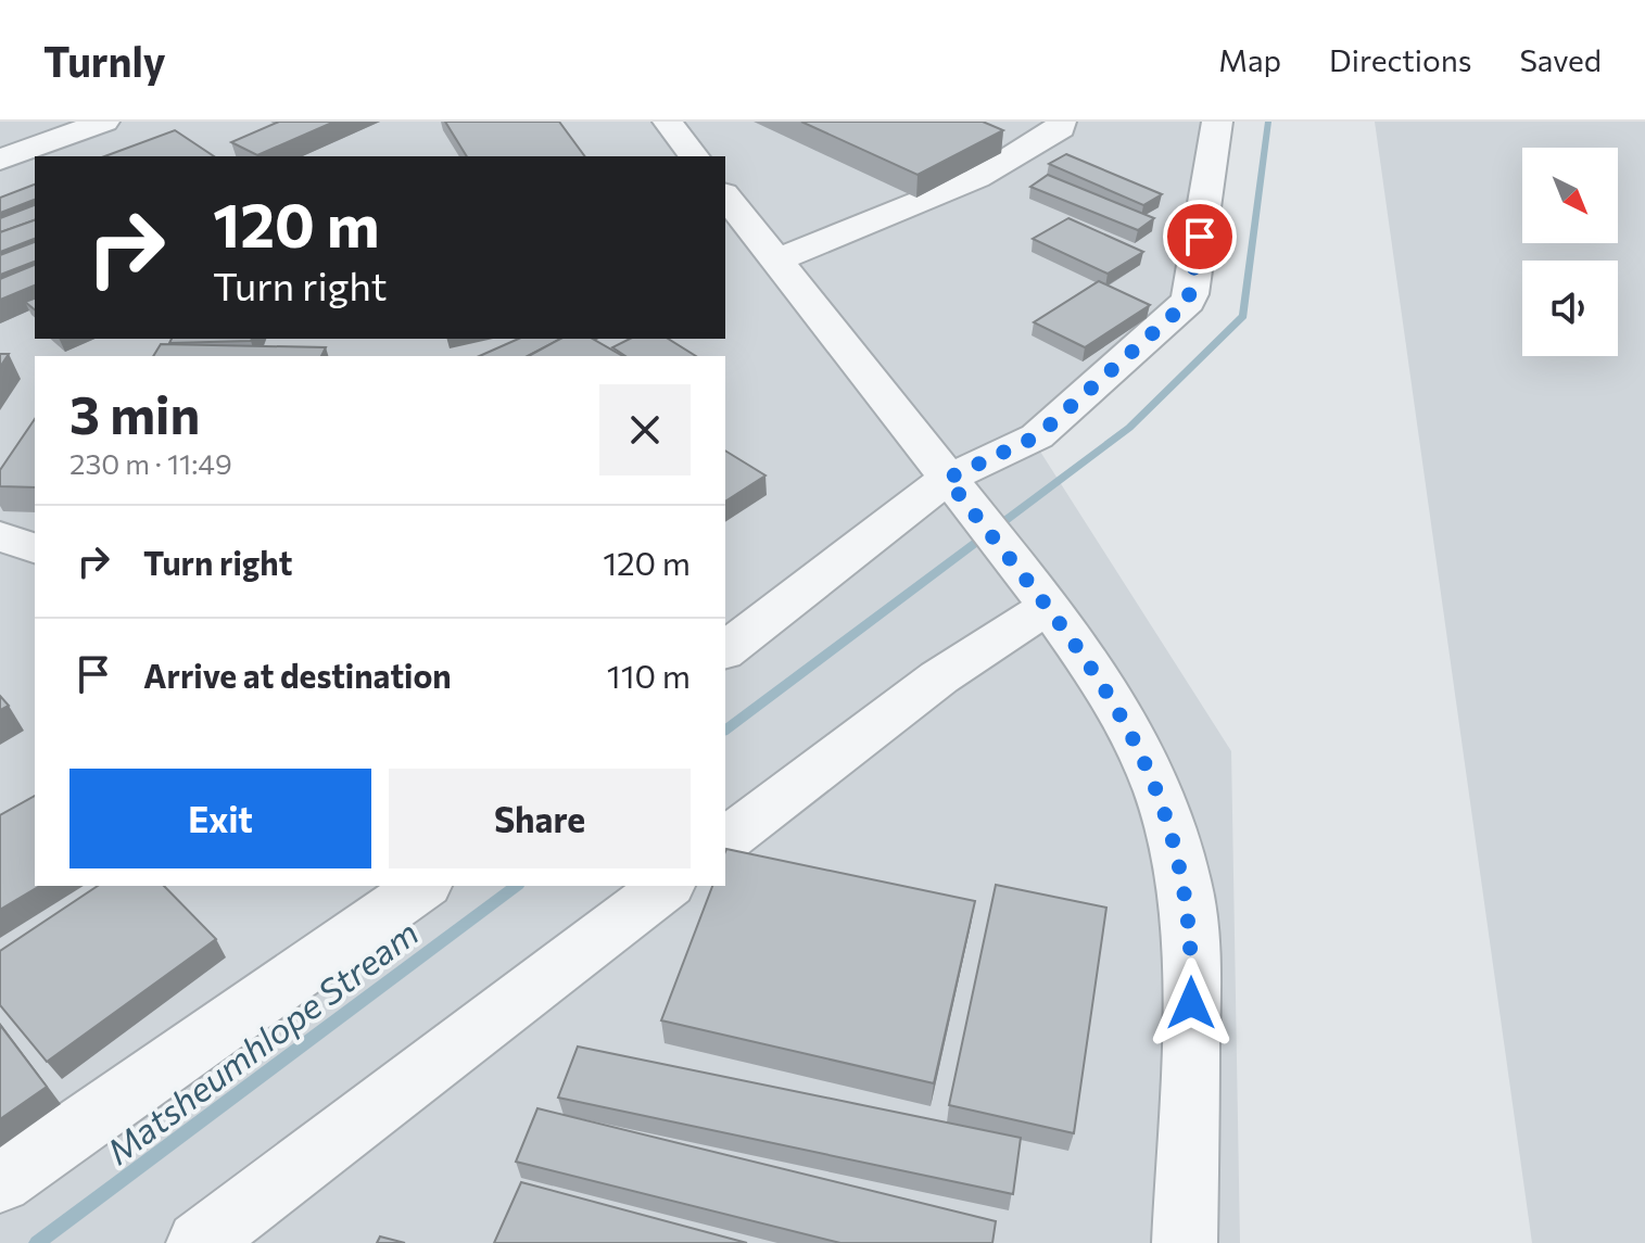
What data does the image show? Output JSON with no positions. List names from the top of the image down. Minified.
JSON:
{"water":["Matsheumhlope Stream"],"north":"bottom right","page":{"header":"Turnly","nav":["Map","Directions","Saved"],"turn":["120 m","Turn right"],"heading":["3 min","230 m · 11:49"],"list":[{"name":"Turn right","value":"120 m"},{"name":"Arrive at destination","value":"110 m"}],"buttons":["Exit","Share"]}}
